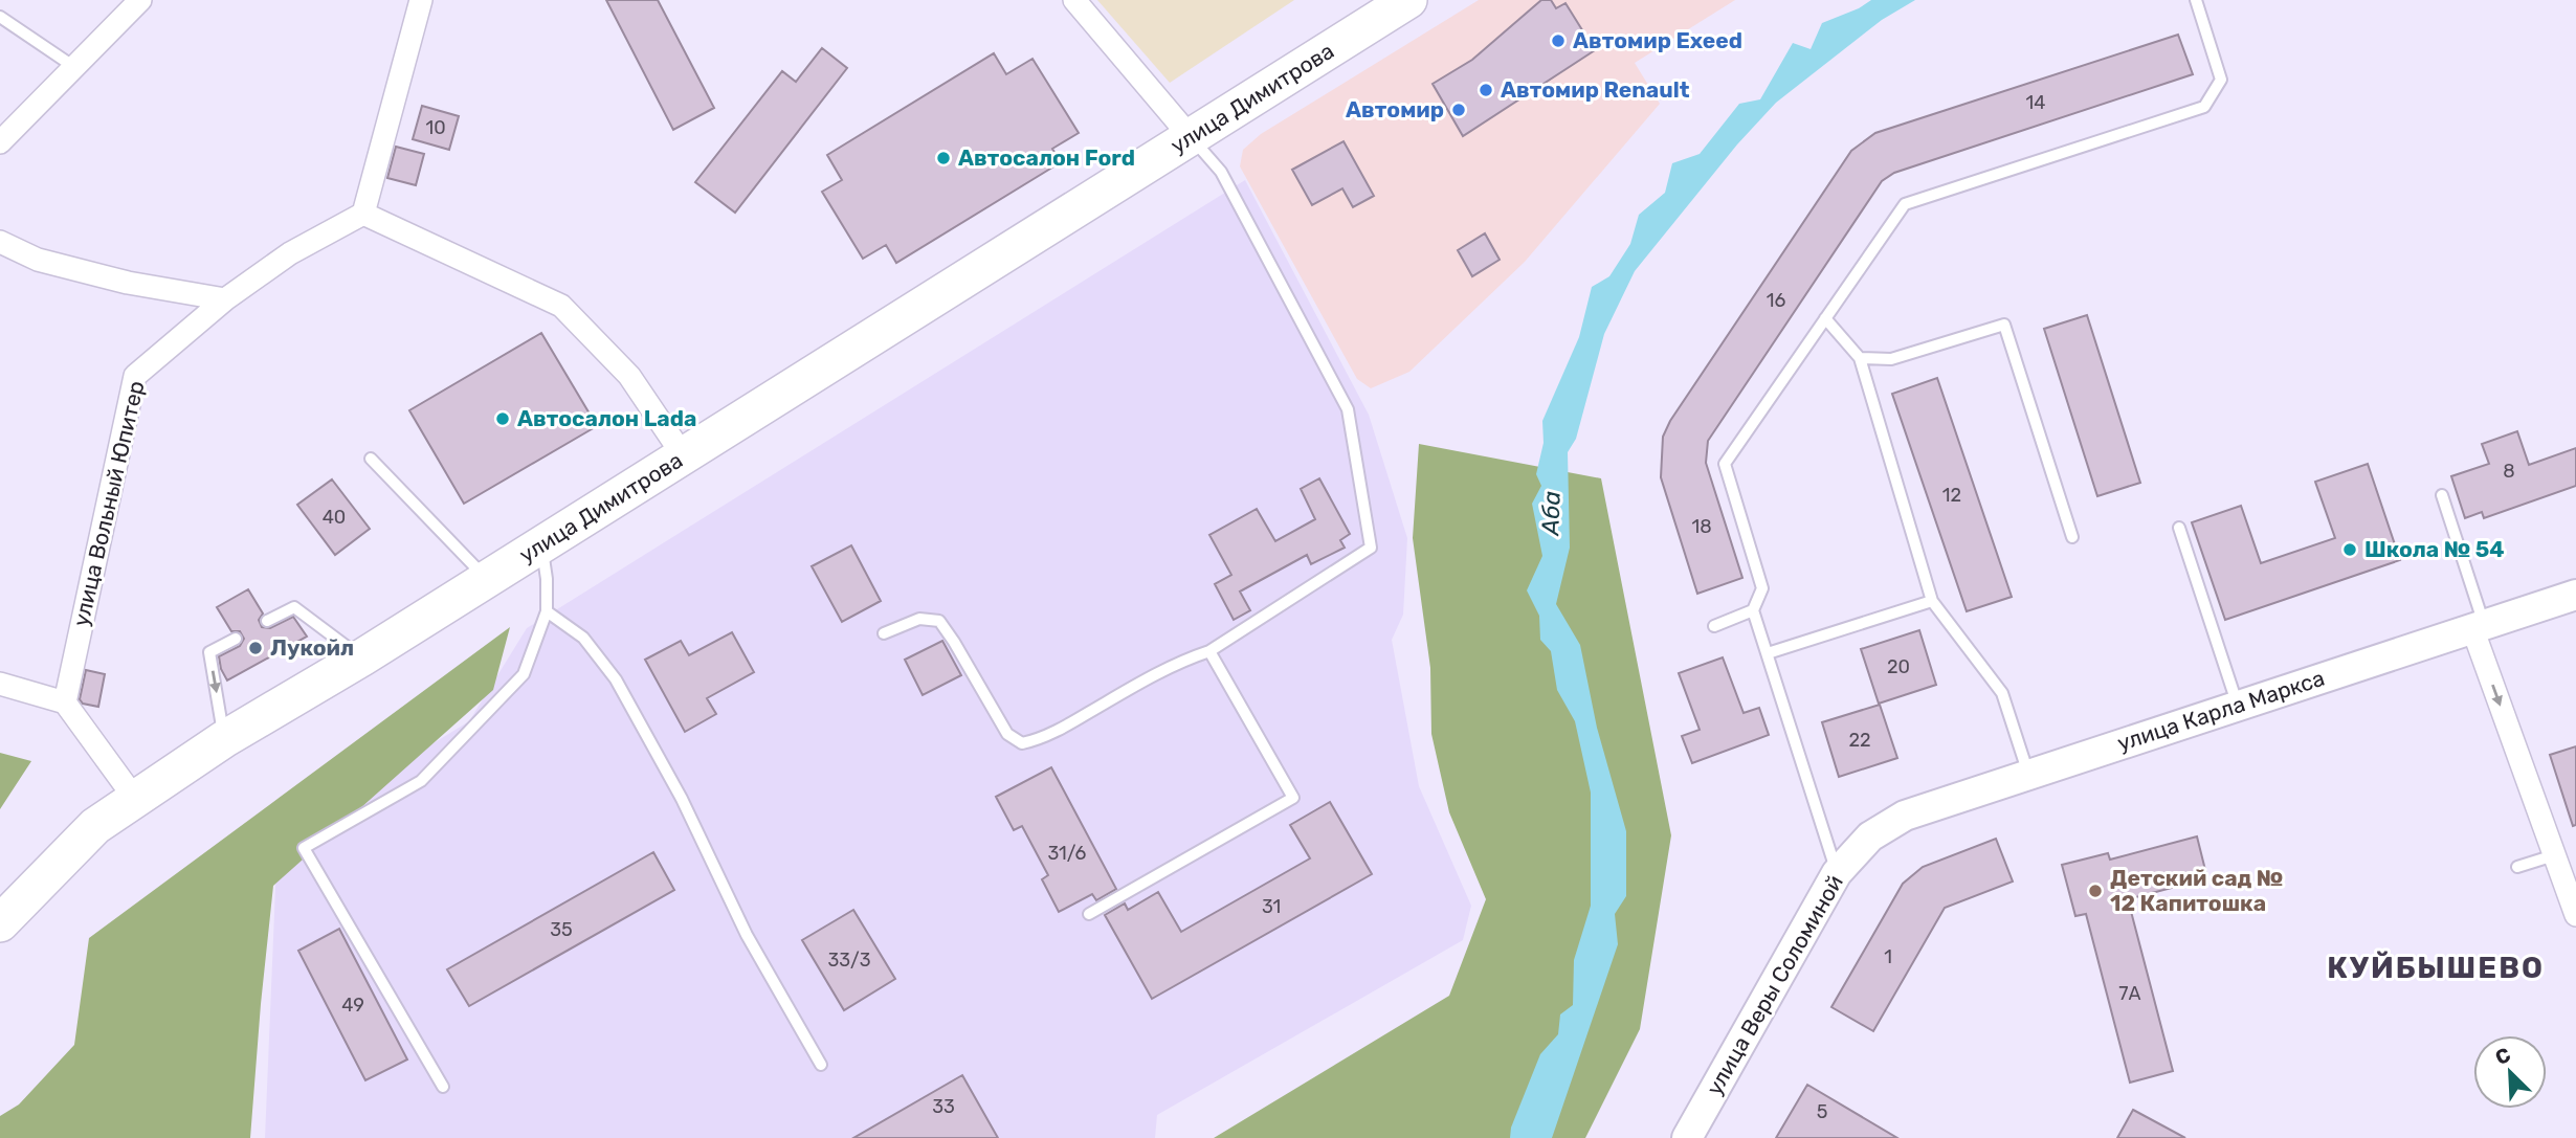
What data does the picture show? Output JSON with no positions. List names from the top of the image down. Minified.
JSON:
{"streets":{"main road":["улица Димитрова"],"street":["улица Вольный Юпитер","улица Карла Маркса","улица Веры Соломиной"]},"crossings":[["улица Карла Маркса","улица Веры Соломиной"]],"districts":["КУЙБЫШЕВО"],"water":["Аба"],"places":["Автомир Exeed","Автомир Renault","Автомир","Автосалон Ford","Автосалон Lada","Школа № 54","Лукойл","Детский сад № 12 Капитошка"],"house_numbers":["14","10","16","8","12","40","18","20","22","31/6","31","35","1","33/3","7А","49","33","5"],"north":"top left"}
